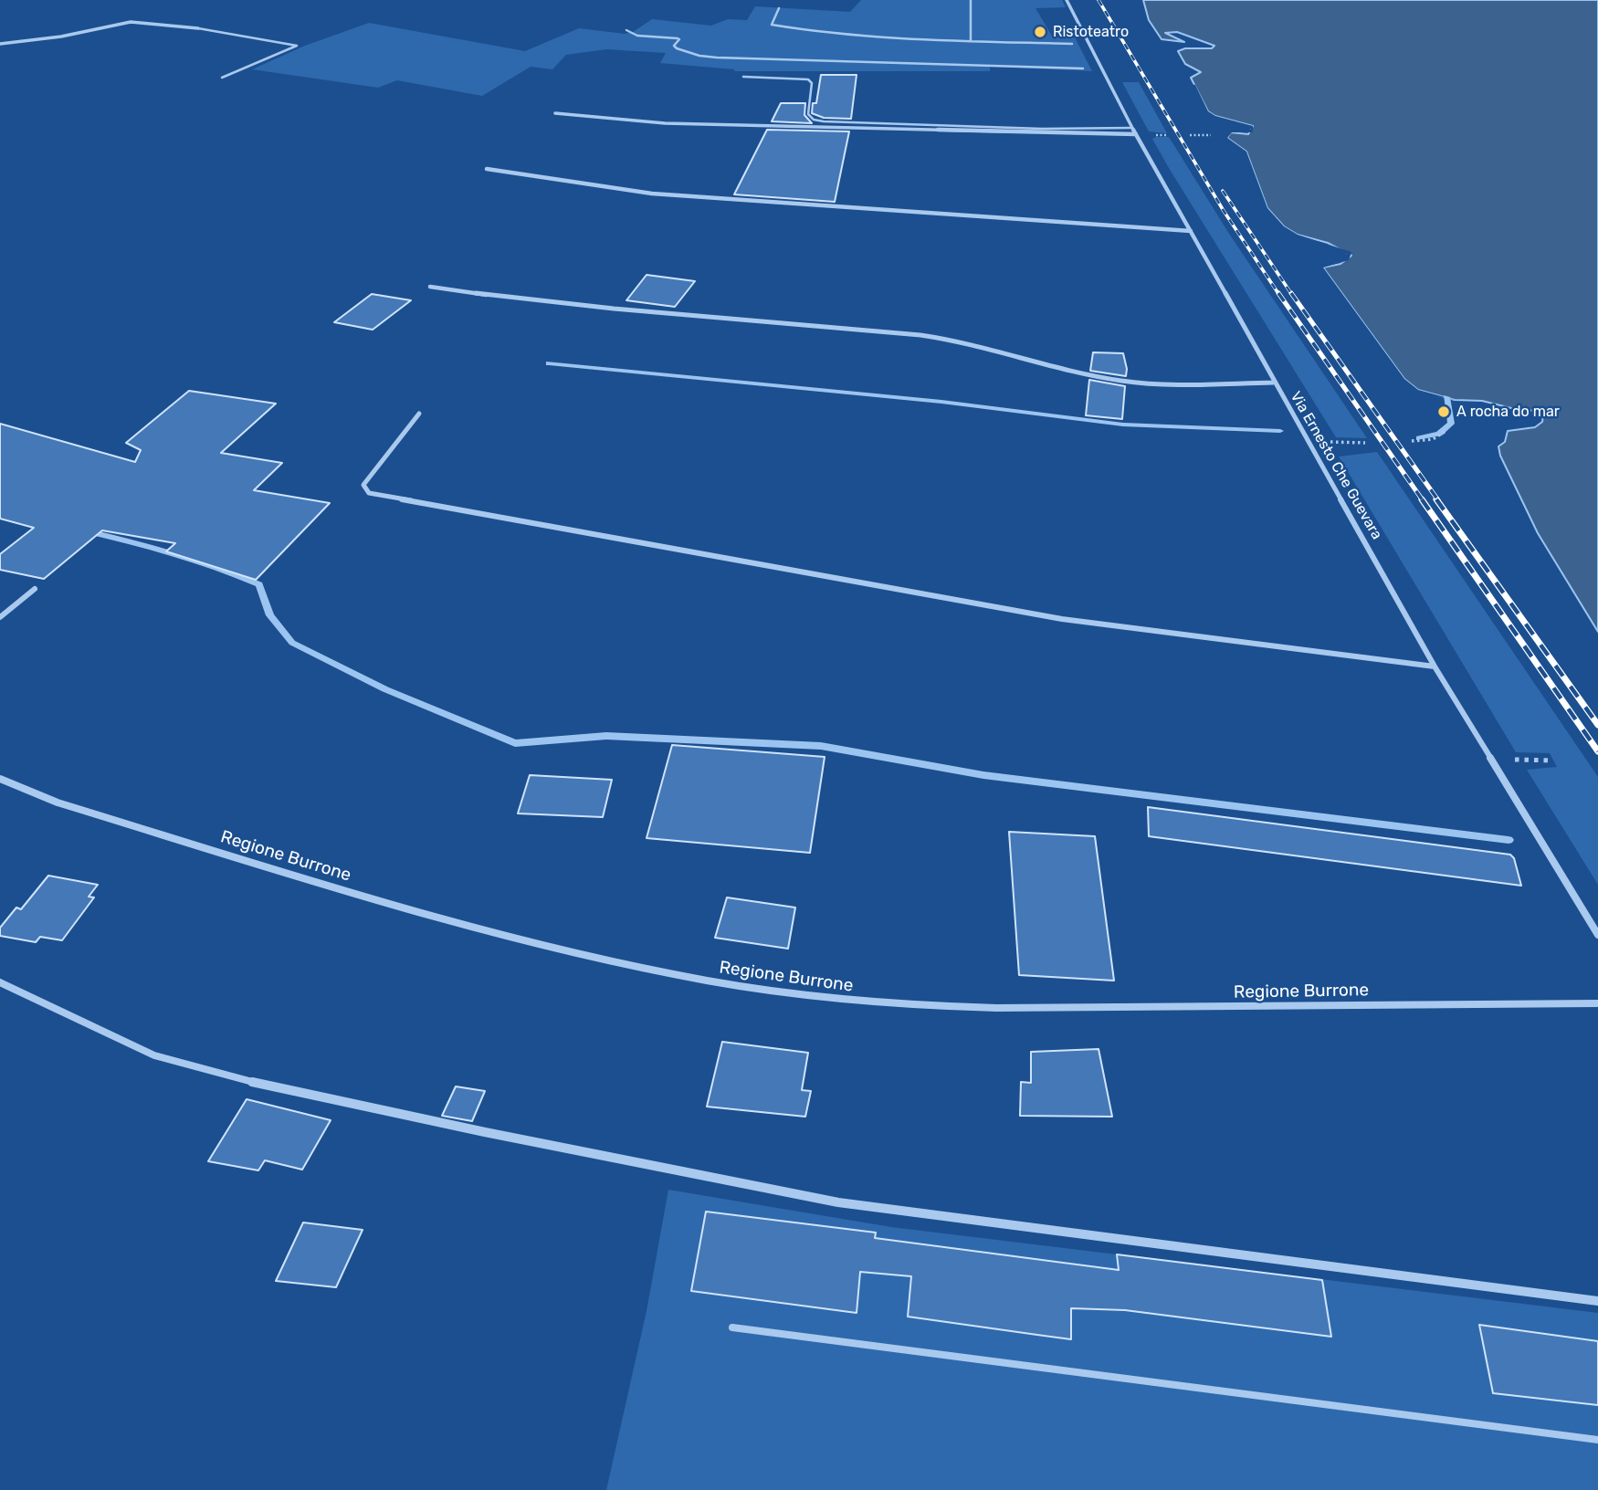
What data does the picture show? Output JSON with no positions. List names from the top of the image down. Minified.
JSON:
{"streets":{"street":["Via Ernesto Che Guevara","Regione Burrone"]},"places":["Ristoteatro","A rocha do mar"]}
